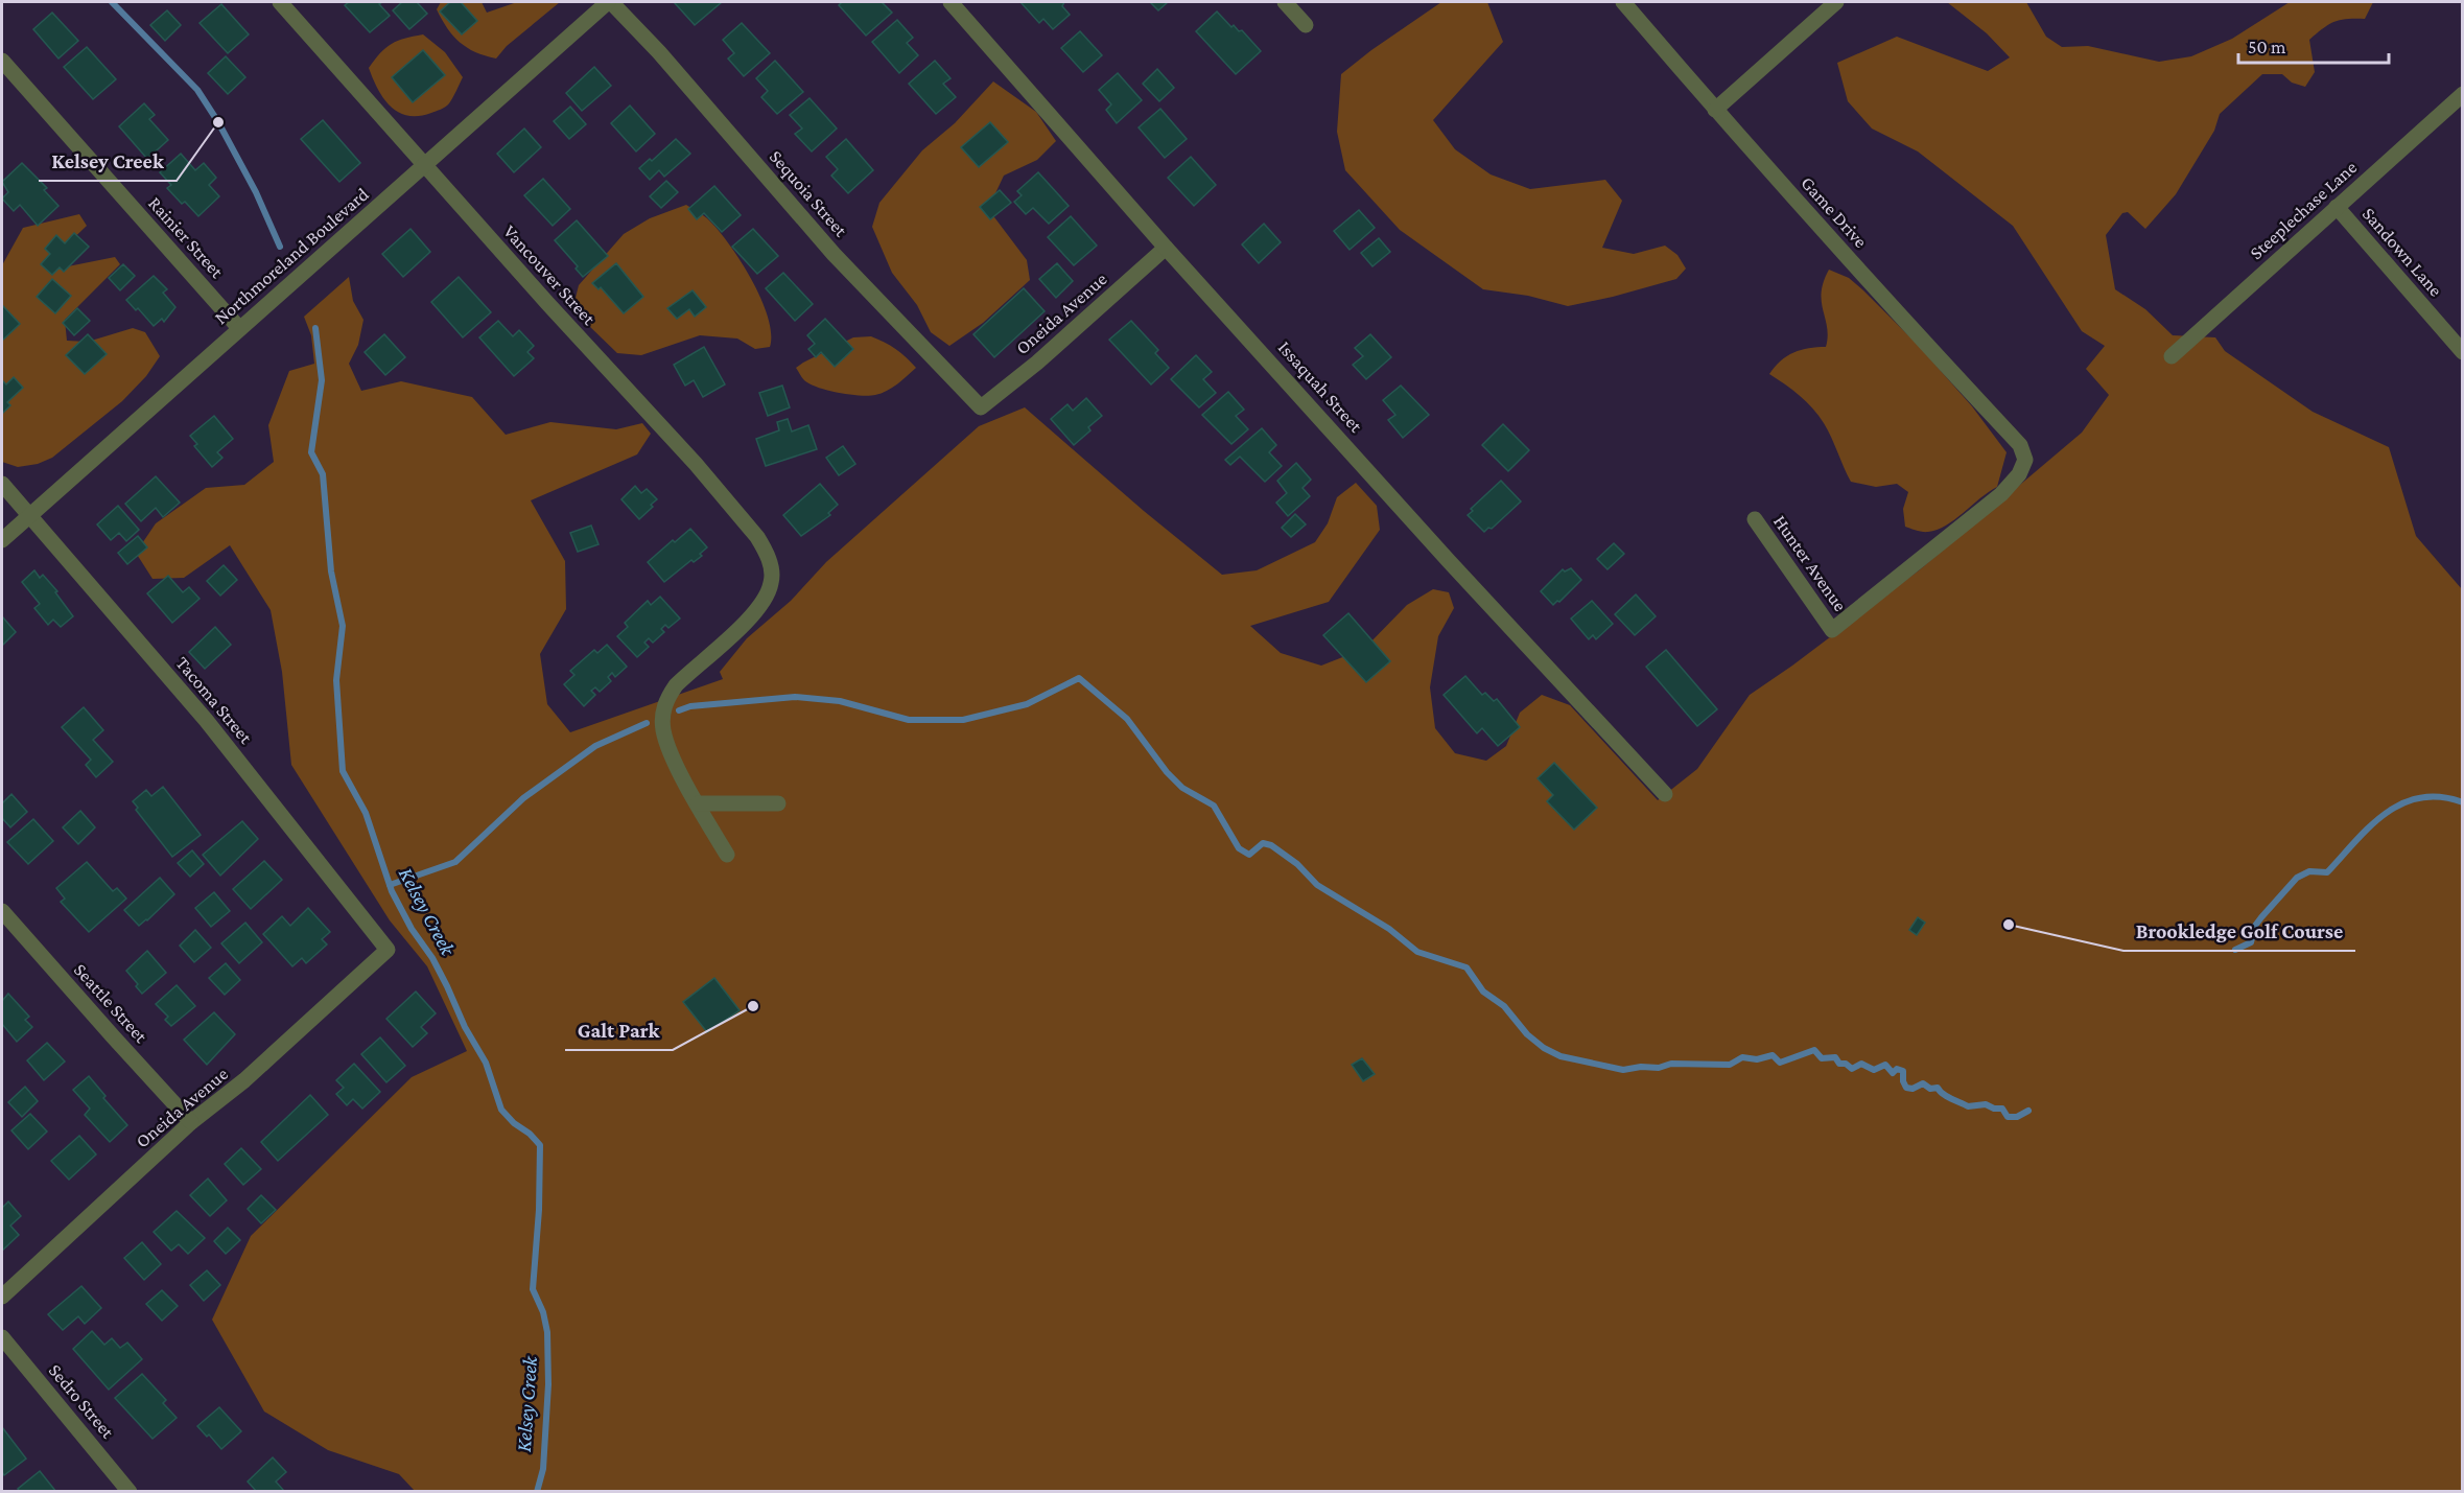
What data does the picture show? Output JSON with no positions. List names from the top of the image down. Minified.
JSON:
{"streets":{"street":["Sequoia Street","Steeplechase Lane","Game Drive","Rainier Street","Sandown Lane","Northmoreland Boulevard","Vancouver Street","Oneida Avenue","Issaquah Street","Hunter Avenue","Tacoma Street","Seattle Street","Sedro Street"]},"crossings":[["Sequoia Street","Northmoreland Boulevard"],["Sequoia Street","Oneida Avenue"],["Steeplechase Lane","Sandown Lane"],["Game Drive","Hunter Avenue"],["Rainier Street","Northmoreland Boulevard"],["Northmoreland Boulevard","Vancouver Street"],["Northmoreland Boulevard","Tacoma Street"],["Oneida Avenue","Issaquah Street"],["Oneida Avenue","Tacoma Street"],["Oneida Avenue","Seattle Street"]],"water":["Kelsey Creek"],"places":["Kelsey Creek","Brookledge Golf Course","Galt Park"],"scale_bar":"50 m"}
